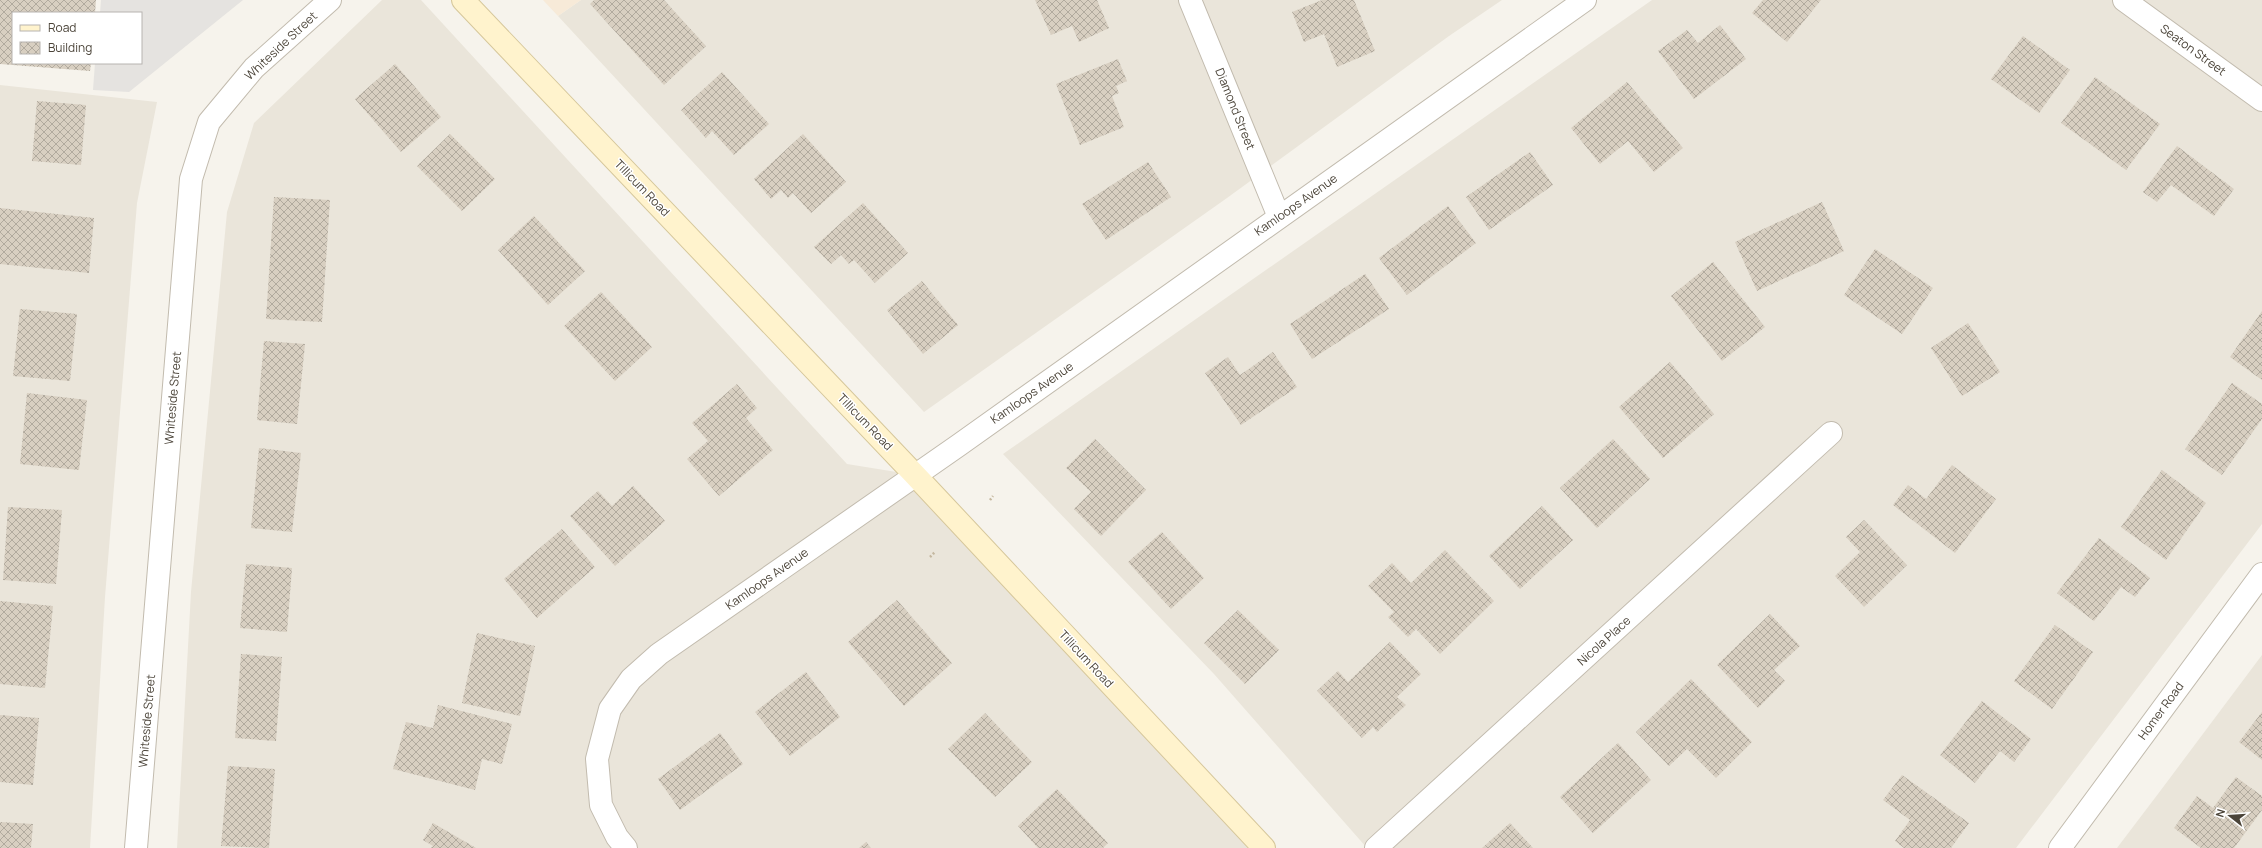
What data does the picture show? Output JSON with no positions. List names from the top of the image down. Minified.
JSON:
{"streets":{"main road":["Tillicum Road"],"street":["Whiteside Street","Seaton Street","Diamond Street","Kamloops Avenue","Nicola Place","Homer Road"]},"crossings":[["Diamond Street","Kamloops Avenue"],["Tillicum Road","Kamloops Avenue"]],"legend":["Road","Building"],"north":"left"}
